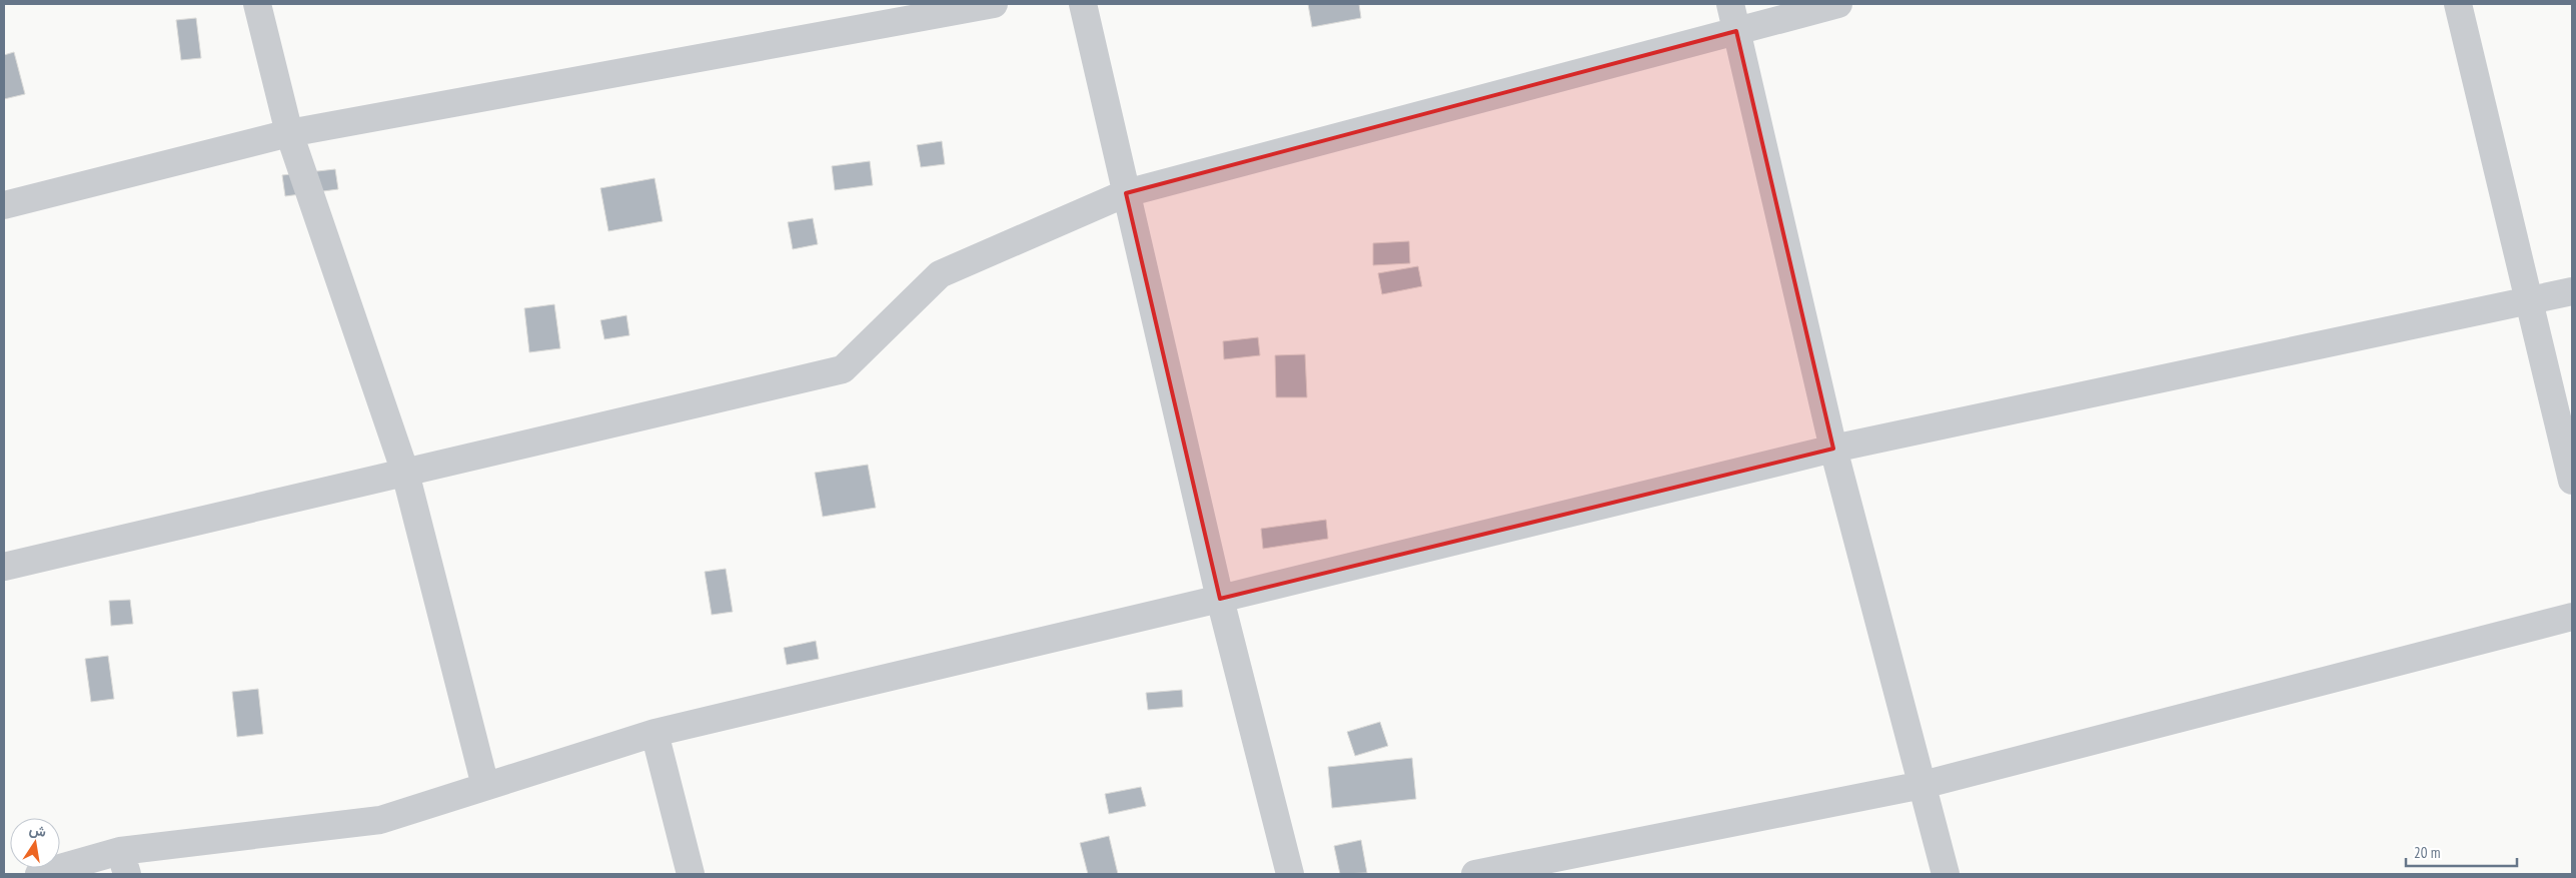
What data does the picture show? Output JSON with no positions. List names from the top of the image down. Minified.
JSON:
{"scale_bar":"20 m","north":"top"}
